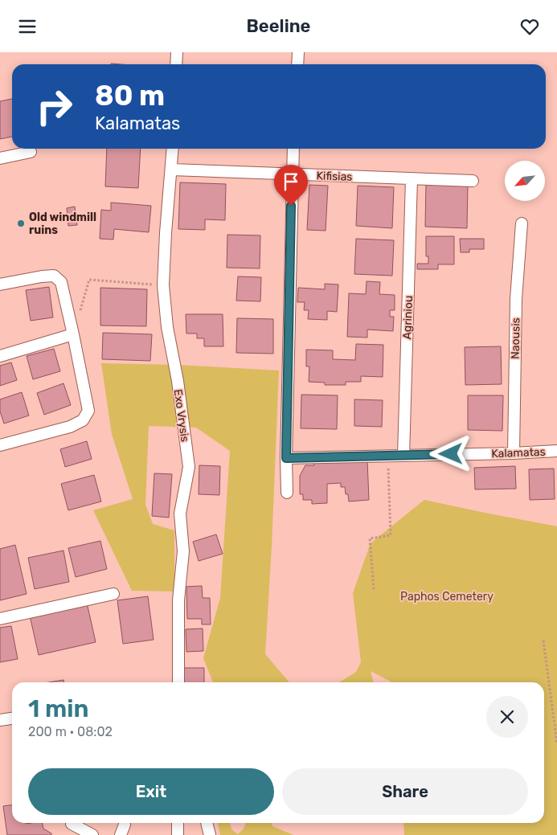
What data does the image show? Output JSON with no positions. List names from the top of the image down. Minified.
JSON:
{"streets":{"street":["Kifisias","Agriniou","Naousis","Exo Vrysis","Kalamatas"]},"crossings":[["Kifisias","Agriniou"],["Kifisias","Exo Vrysis"],["Agriniou","Kalamatas"],["Naousis","Kalamatas"]],"parks":["Paphos Cemetery"],"places":["Old windmill ruins"],"north":"bottom left","page":{"header":"Beeline","turn":["80 m","Kalamatas"],"heading":["1 min","200 m · 08:02"],"buttons":["Exit","Share"]}}
